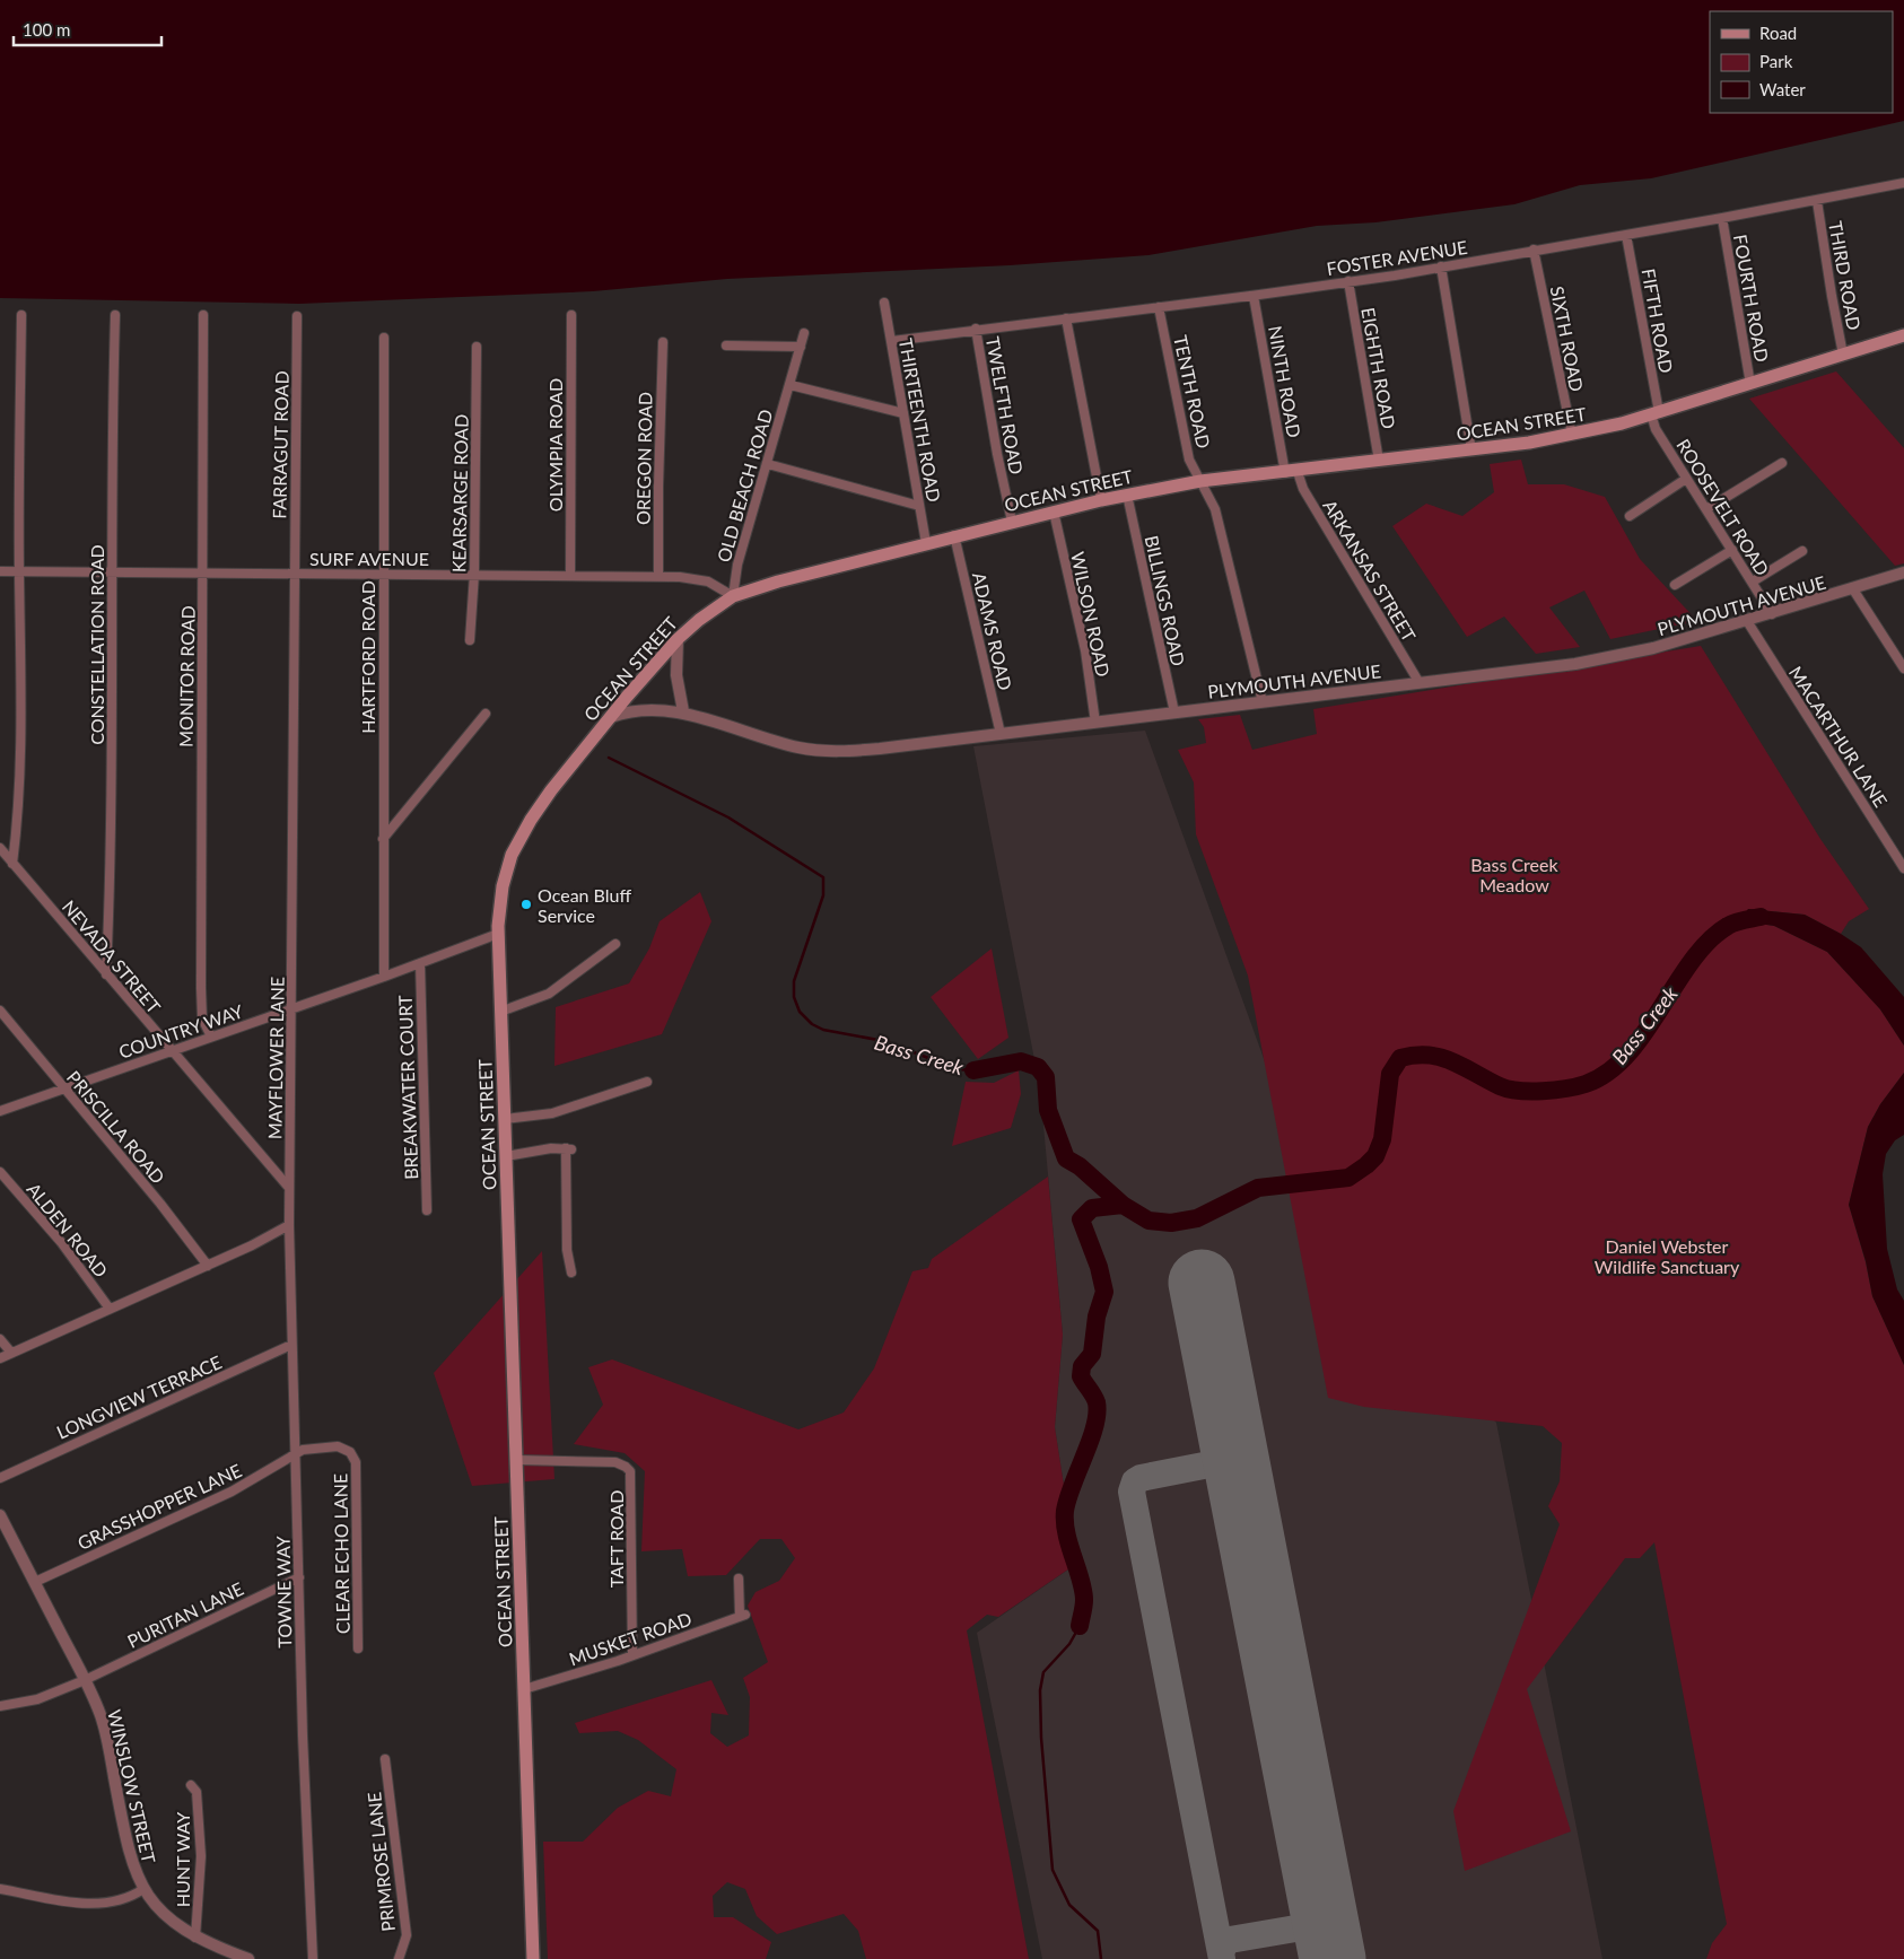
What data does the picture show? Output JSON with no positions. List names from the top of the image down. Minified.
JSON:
{"streets":{"main road":["OCEAN STREET"],"street":["FOSTER AVENUE","THIRD ROAD","FOURTH ROAD","FIFTH ROAD","SIXTH ROAD","EIGHTH ROAD","NINTH ROAD","TENTH ROAD","TWELFTH ROAD","THIRTEENTH ROAD","FARRAGUT ROAD","OLYMPIA ROAD","OREGON ROAD","OLD BEACH ROAD","KEARSARGE ROAD","ROOSEVELT ROAD","SURF AVENUE","ARKANSAS STREET","BILLINGS ROAD","PLYMOUTH AVENUE","WILSON ROAD","ADAMS ROAD","CONSTELLATION ROAD","HARTFORD ROAD","MONITOR ROAD","MACARTHUR LANE","NEVADA STREET","COUNTRY WAY","MAYFLOWER LANE","BREAKWATER COURT","PRISCILLA ROAD","ALDEN ROAD","LONGVIEW TERRACE","GRASSHOPPER LANE","TAFT ROAD","CLEAR ECHO LANE","TOWNE WAY","PURITAN LANE","MUSKET ROAD","WINSLOW STREET","HUNT WAY","PRIMROSE LANE"]},"crossings":[["FOSTER AVENUE","THIRD ROAD"],["FOSTER AVENUE","FOURTH ROAD"],["FOSTER AVENUE","FIFTH ROAD"],["FOSTER AVENUE","SIXTH ROAD"],["FOSTER AVENUE","EIGHTH ROAD"],["FOSTER AVENUE","NINTH ROAD"],["FOSTER AVENUE","TENTH ROAD"],["FOSTER AVENUE","TWELFTH ROAD"],["FOSTER AVENUE","THIRTEENTH ROAD"],["THIRD ROAD","OCEAN STREET"],["FOURTH ROAD","OCEAN STREET"],["FIFTH ROAD","OCEAN STREET"],["FIFTH ROAD","ROOSEVELT ROAD"],["SIXTH ROAD","OCEAN STREET"],["EIGHTH ROAD","OCEAN STREET"],["NINTH ROAD","OCEAN STREET"],["NINTH ROAD","ARKANSAS STREET"],["TENTH ROAD","OCEAN STREET"],["TENTH ROAD","PLYMOUTH AVENUE"],["TWELFTH ROAD","OCEAN STREET"],["THIRTEENTH ROAD","OCEAN STREET"],["OCEAN STREET","OLD BEACH ROAD"],["OCEAN STREET","ROOSEVELT ROAD"],["OCEAN STREET","SURF AVENUE"],["OCEAN STREET","ARKANSAS STREET"],["OCEAN STREET","BILLINGS ROAD"],["OCEAN STREET","PLYMOUTH AVENUE"],["OCEAN STREET","WILSON ROAD"],["OCEAN STREET","ADAMS ROAD"],["OCEAN STREET","COUNTRY WAY"],["OCEAN STREET","TAFT ROAD"],["OCEAN STREET","MUSKET ROAD"],["FARRAGUT ROAD","SURF AVENUE"],["FARRAGUT ROAD","MAYFLOWER LANE"],["OLYMPIA ROAD","SURF AVENUE"],["OREGON ROAD","SURF AVENUE"],["OLD BEACH ROAD","SURF AVENUE"],["KEARSARGE ROAD","SURF AVENUE"],["ROOSEVELT ROAD","PLYMOUTH AVENUE"],["SURF AVENUE","CONSTELLATION ROAD"],["SURF AVENUE","HARTFORD ROAD"],["SURF AVENUE","MONITOR ROAD"],["SURF AVENUE","MAYFLOWER LANE"],["ARKANSAS STREET","PLYMOUTH AVENUE"],["BILLINGS ROAD","PLYMOUTH AVENUE"],["PLYMOUTH AVENUE","WILSON ROAD"],["PLYMOUTH AVENUE","ADAMS ROAD"],["PLYMOUTH AVENUE","MACARTHUR LANE"],["CONSTELLATION ROAD","NEVADA STREET"],["HARTFORD ROAD","COUNTRY WAY"],["MONITOR ROAD","COUNTRY WAY"],["NEVADA STREET","COUNTRY WAY"],["NEVADA STREET","MAYFLOWER LANE"],["COUNTRY WAY","MAYFLOWER LANE"],["COUNTRY WAY","BREAKWATER COURT"],["COUNTRY WAY","PRISCILLA ROAD"],["MAYFLOWER LANE","TOWNE WAY"],["LONGVIEW TERRACE","TOWNE WAY"],["GRASSHOPPER LANE","CLEAR ECHO LANE"],["GRASSHOPPER LANE","TOWNE WAY"],["GRASSHOPPER LANE","WINSLOW STREET"],["TAFT ROAD","MUSKET ROAD"],["CLEAR ECHO LANE","TOWNE WAY"],["TOWNE WAY","PURITAN LANE"],["PURITAN LANE","WINSLOW STREET"],["WINSLOW STREET","HUNT WAY"]],"water":["Bass Creek"],"parks":["Bass Creek Meadow","Daniel Webster Wildlife Sanctuary"],"places":["Ocean Bluff Service"],"legend":["Road","Park","Water"],"scale_bar":"100 m"}
